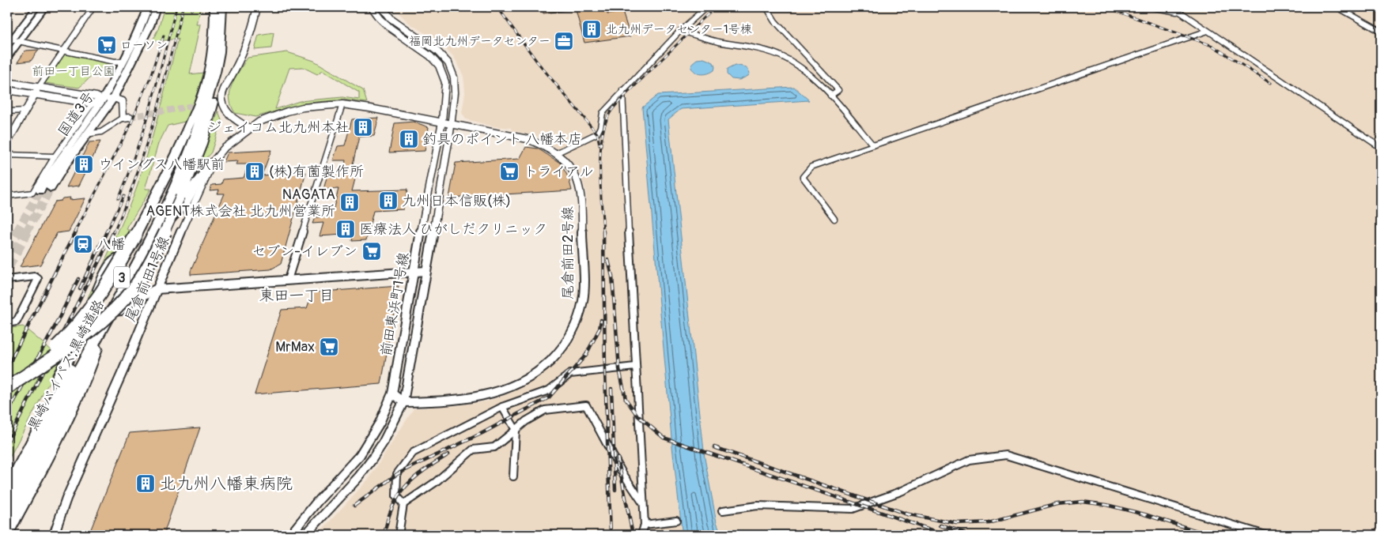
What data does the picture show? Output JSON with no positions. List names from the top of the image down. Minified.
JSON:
{"streets":{"highway":["国道3号","3","黒崎バイパス;黒崎道路"],"street":["尾倉前田2号線","尾倉前田1号線","前田東浜町1号線"]},"crossings":[["尾倉前田2号線","尾倉前田1号線"],["尾倉前田2号線","前田東浜町1号線"],["尾倉前田1号線","前田東浜町1号線"]],"districts":["東田一丁目"],"parks":["前田一丁目公園"],"places":{"building":["北九州データセンター1号棟","ジェイコム北九州本社","釣具のポイント 八幡本店","ウイングス八幡駅前","(株)有薗製作所","九州日本信販(株)","NAGATA AGENT株式会社 北九州営業所","医療法人 ひがしだクリニック","北九州八幡東病院"],"office":["福岡北九州データセンター"],"supermarket":["ローソン","トライアル","セブン-イレブン","MrMax"],"station":["八幡"]}}
